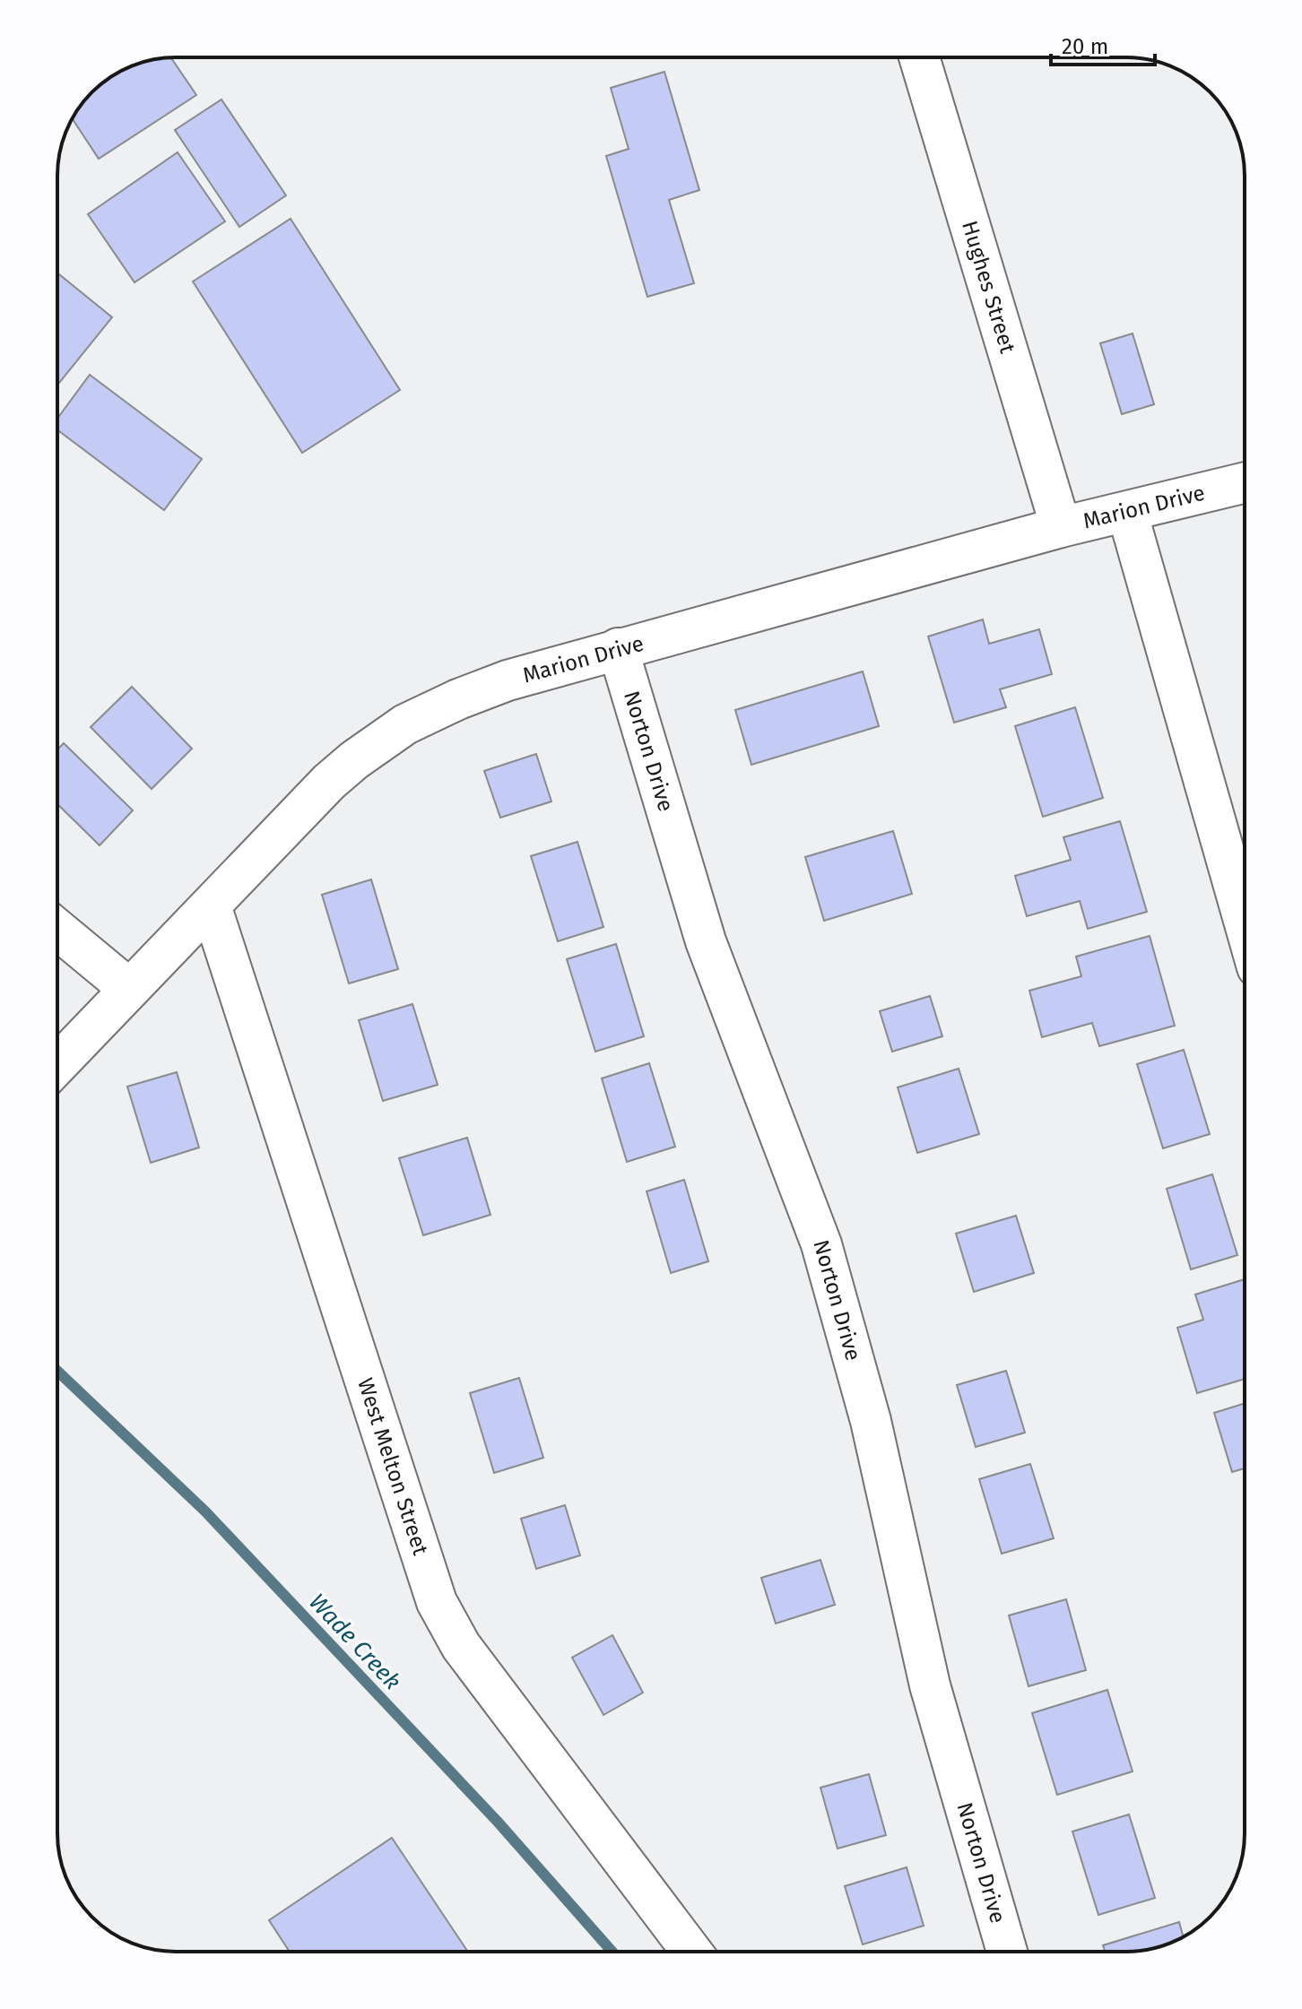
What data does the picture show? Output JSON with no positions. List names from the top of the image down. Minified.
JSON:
{"streets":{"street":["Hughes Street","Marion Drive","Norton Drive","West Melton Street"]},"crossings":[["Hughes Street","Marion Drive"],["Marion Drive","Norton Drive"],["Marion Drive","West Melton Street"]],"water":["Wade Creek"],"scale_bar":"20 m"}
